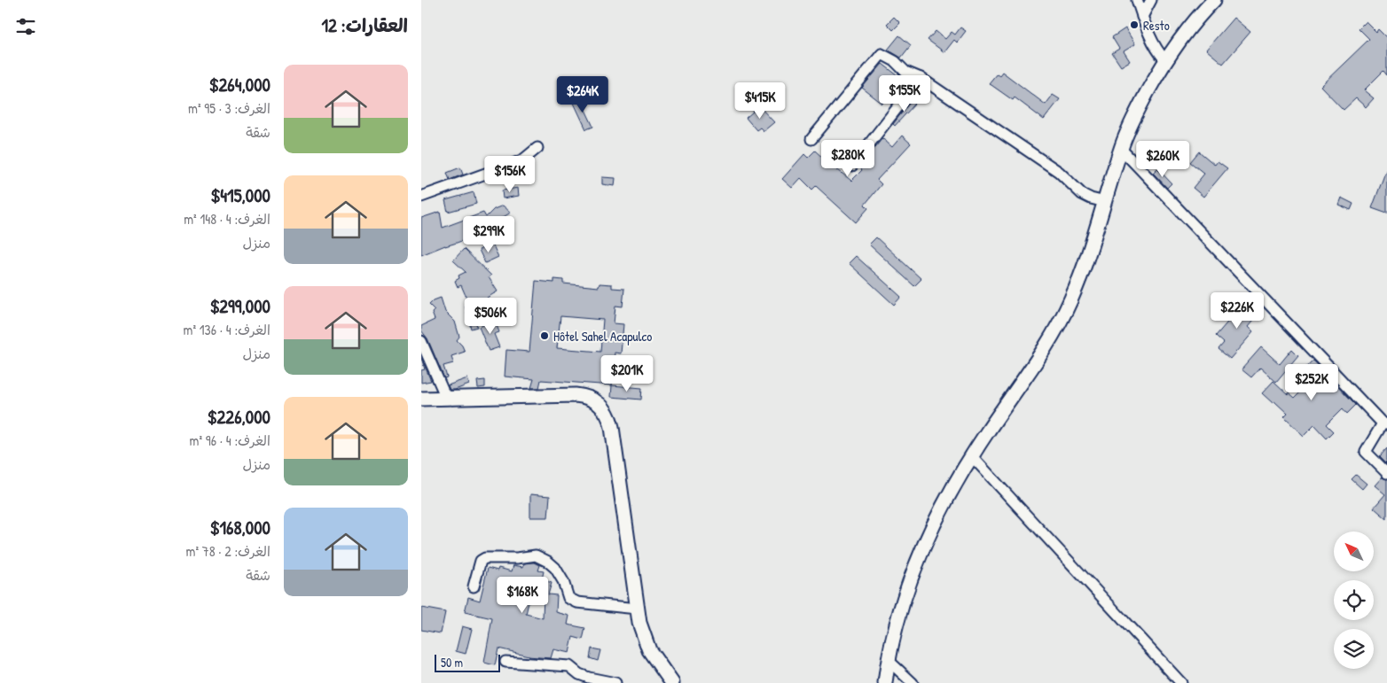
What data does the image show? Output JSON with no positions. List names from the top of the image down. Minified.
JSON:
{"places":["Resto","Hôtel Sahel Acapulco"],"scale_bar":"50 m","north":"top left","page":{"heading":"العقارات: 12","list":[{"name":"$264,000","note":"الغرف: 3 · 95 m² · شقة"},{"name":"$415,000","note":"الغرف: 4 · 148 m² · منزل"},{"name":"$299,000","note":"الغرف: 4 · 136 m² · منزل"},{"name":"$226,000","note":"الغرف: 4 · 96 m² · منزل"},{"name":"$168,000","note":"الغرف: 2 · 78 m² · شقة"}],"price":["$155K","$264K","$415K","$280K","$260K","$156K","$299K","$226K","$506K","$201K","$252K","$168K"],"scale":"50 m"}}
